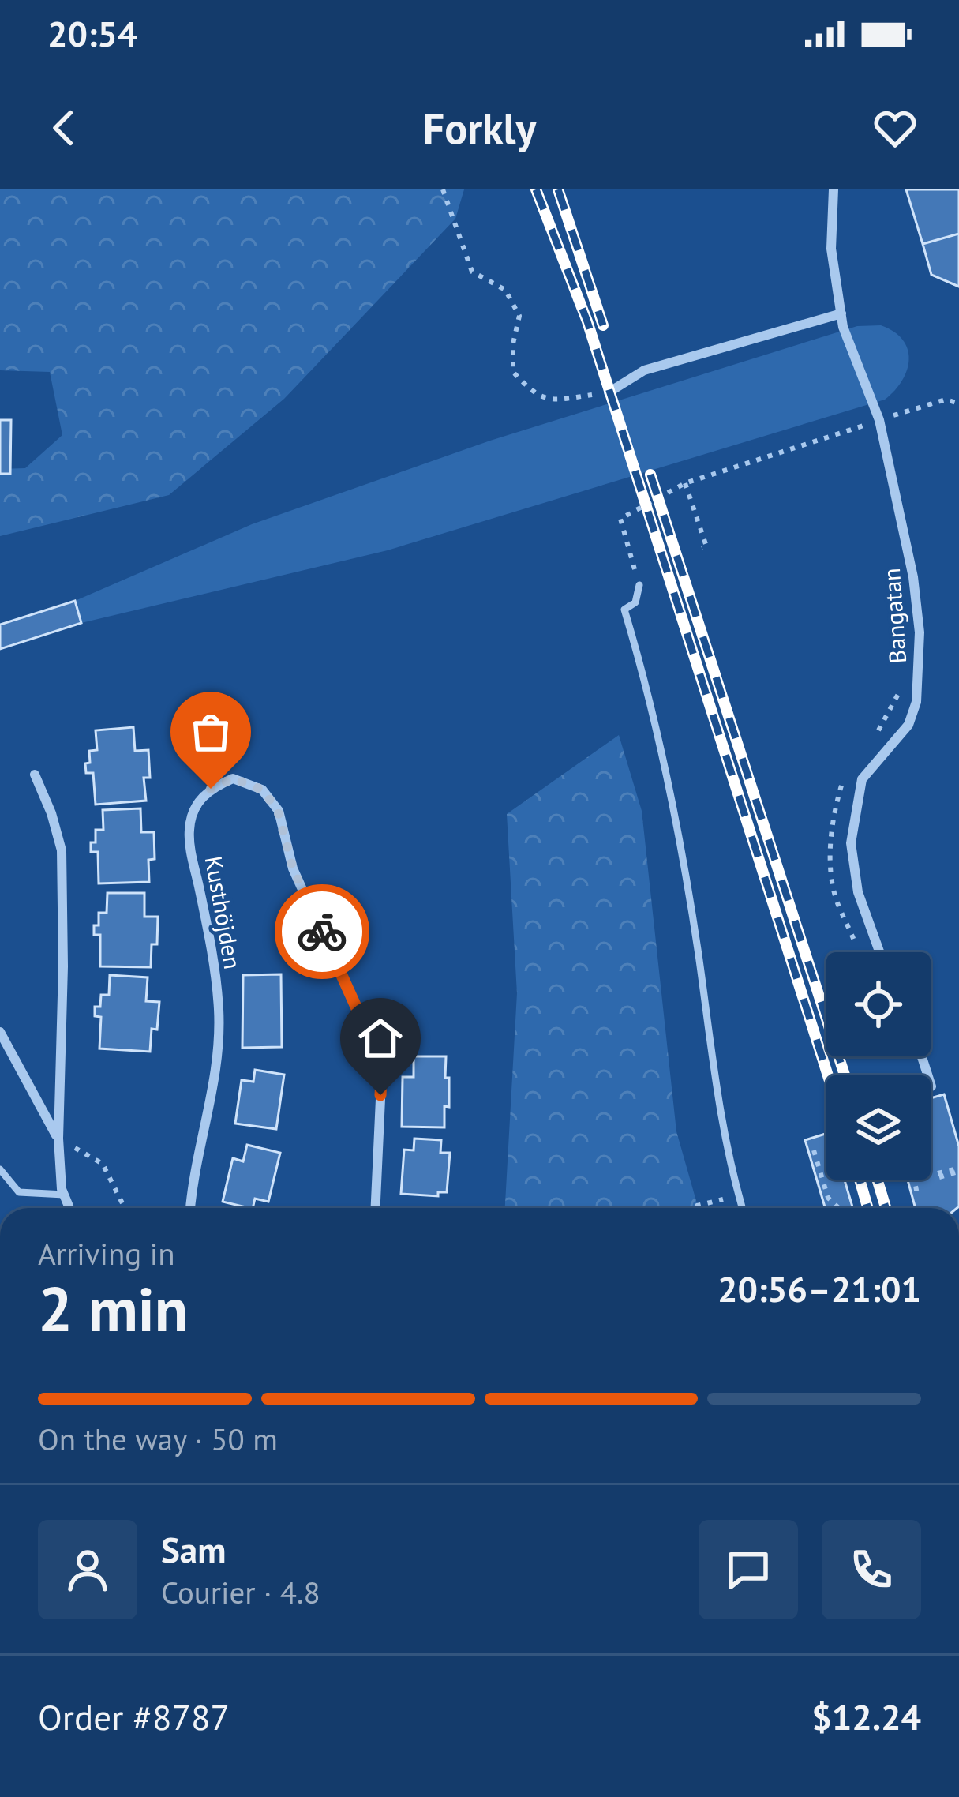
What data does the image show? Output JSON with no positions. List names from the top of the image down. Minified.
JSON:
{"streets":{"street":["Bangatan","Kusthöjden"]},"page":{"status":"20:54","header":"Forkly","heading":["2 min","Arriving in","20:56–21:01"],"panel":["Sam","Courier · 4.8","Order #8787","$12.24"],"bar":"On the way · 50 m"}}
